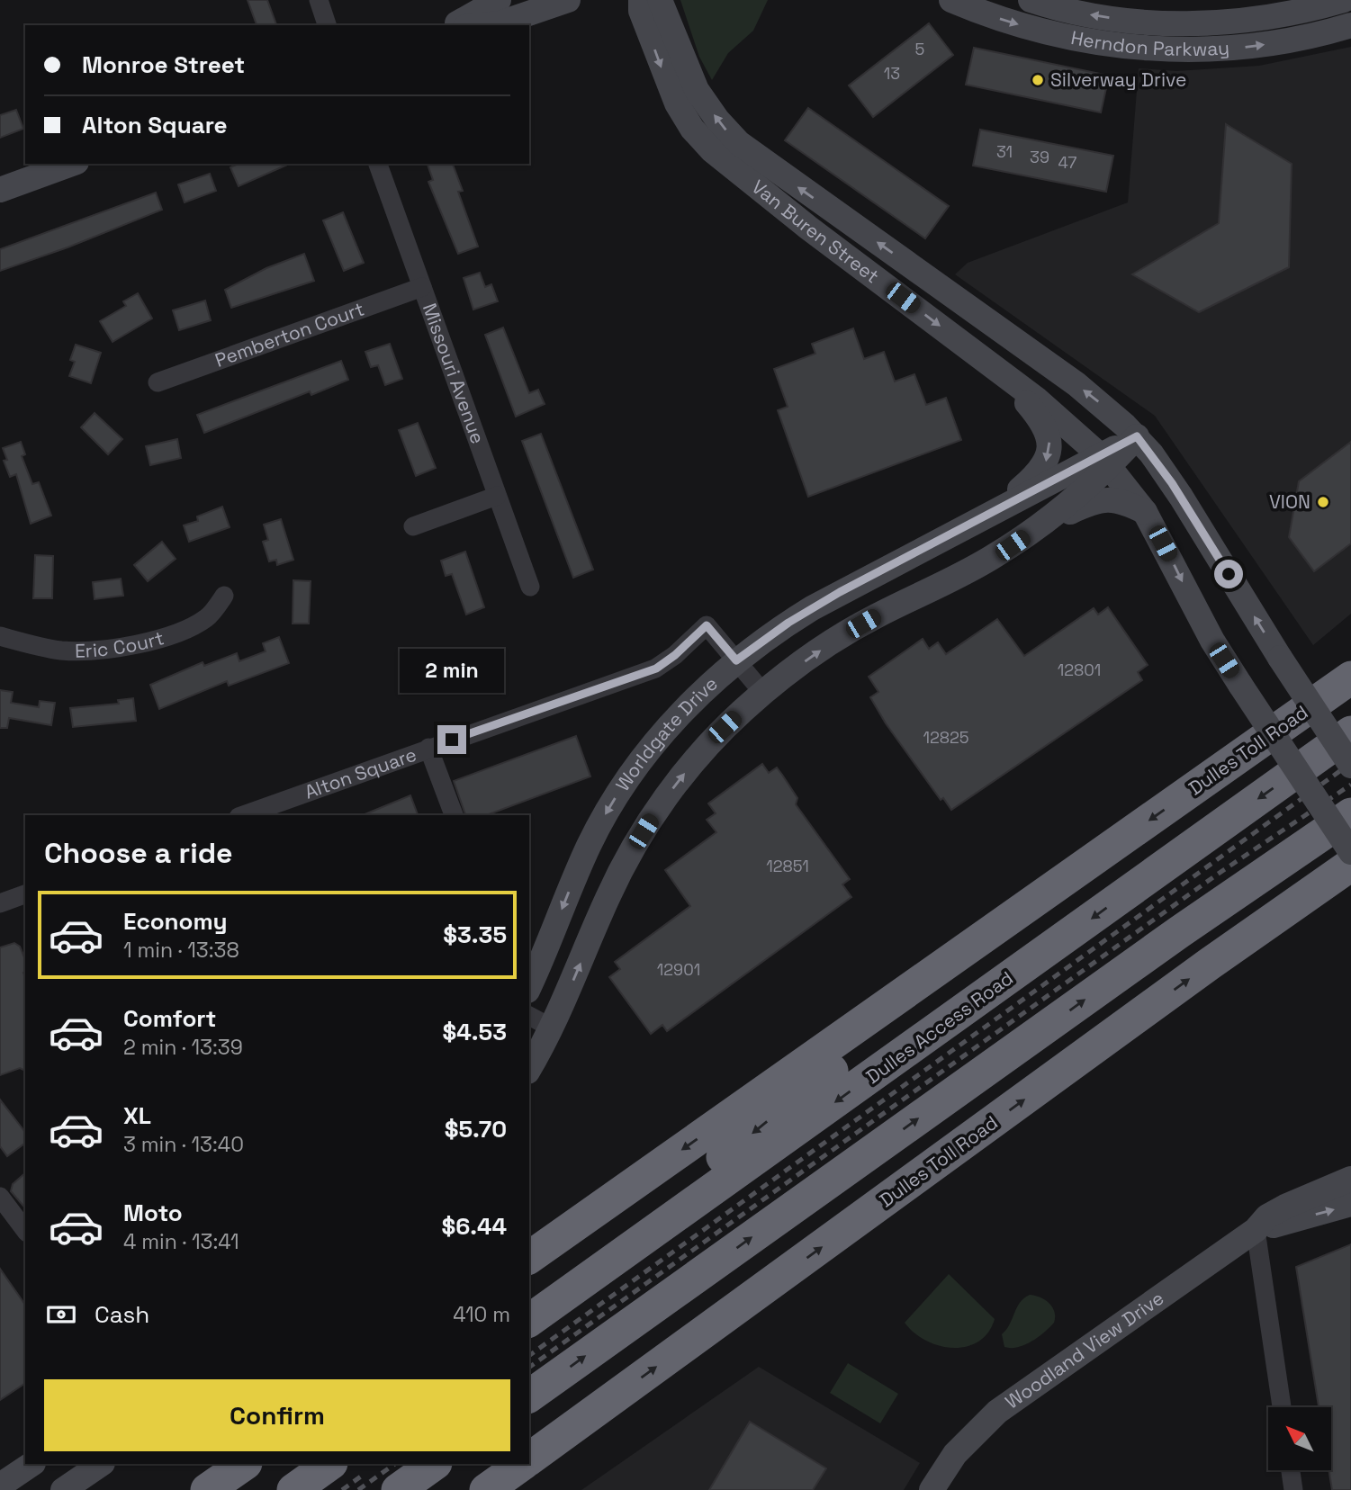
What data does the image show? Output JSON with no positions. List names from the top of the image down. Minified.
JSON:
{"streets":{"highway":["Dulles Toll Road","Dulles Access Road"],"main road":["Herndon Parkway","Van Buren Street","Worldgate Drive","Woodland View Drive"],"street":["Pemberton Court","Missouri Avenue","Eric Court","Alton Square"]},"crossings":[["Van Buren Street","Worldgate Drive"],["Pemberton Court","Missouri Avenue"],["Worldgate Drive","Alton Square"]],"places":["Silverway Drive","VION"],"house_numbers":["5","13","31","39","47","12801","12825","12851","12901"],"north":"top left","page":{"banner":["Monroe Street","Alton Square"],"bubble":"2 min","heading":"Choose a ride","list":[{"name":"Economy","note":"1 min · 13:38","value":"$3.35"},{"name":"Comfort","note":"2 min · 13:39","value":"$4.53"},{"name":"XL","note":"3 min · 13:40","value":"$5.70"},{"name":"Moto","note":"4 min · 13:41","value":"$6.44"}],"pay":["Cash","410 m"],"buttons":"Confirm"}}
